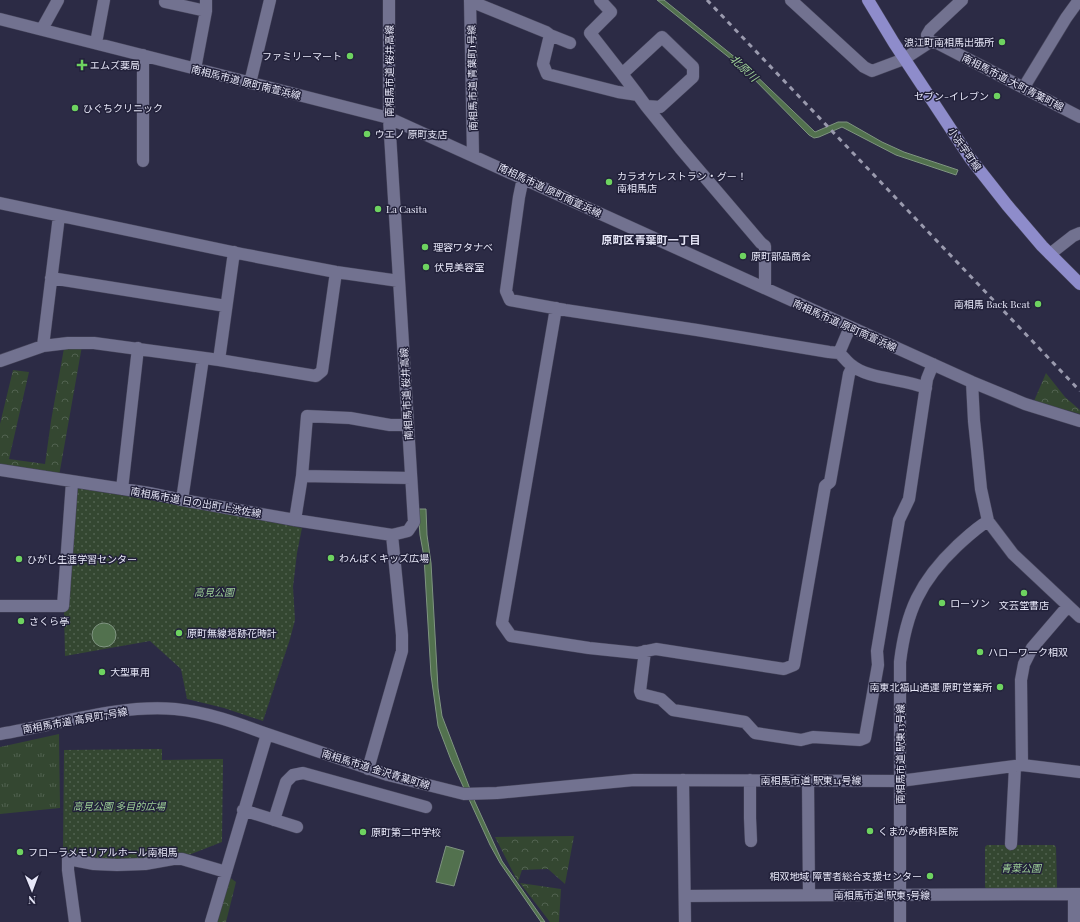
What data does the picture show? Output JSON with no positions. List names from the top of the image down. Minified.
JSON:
{"streets":{"main road":["小浜字町線"],"street":["南相馬市道 桜井高線","南相馬市道 青葉町1号線","南相馬市道 原町南萱浜線","南相馬市道 大町青葉町線","南相馬市道 日の出町上渋佐線","南相馬市道 高見町7号線","南相馬市道 駅東13号線","南相馬市道 金沢青葉町線","南相馬市道 駅東14号線","南相馬市道 駅東5号線"]},"crossings":[["南相馬市道 桜井高線","南相馬市道 原町南萱浜線"],["南相馬市道 桜井高線","南相馬市道 日の出町上渋佐線"],["南相馬市道 青葉町1号線","南相馬市道 原町南萱浜線"],["南相馬市道 高見町7号線","南相馬市道 金沢青葉町線"],["南相馬市道 駅東13号線","南相馬市道 駅東14号線"],["南相馬市道 駅東13号線","南相馬市道 駅東5号線"],["南相馬市道 金沢青葉町線","南相馬市道 駅東14号線"]],"districts":["原町区青葉町一丁目"],"water":["北原川"],"parks":["高見公園","高見公園 多目的広場","青葉公園"],"places":{"other":["浪江町南相馬出張所","ファミリーマート","セブン-イレブン","ひぐちクリニック","ウエノ 原町支店","カラオケレストラン・グー！ 南相馬店","La Casita","理容ワタナベ","原町部品商会","伏見美容室","南相馬 Back Beat","わんぱくキッズ広場","ひがし生涯学習センター","文芸堂書店","ローソン","さくら亭","原町無線塔跡花時計","ハローワーク相双","大型車用","南東北福山通運 原町営業所","くまがみ歯科医院","原町第二中学校","フローラメモリアルホール南相馬","相双地域 障害者総合支援センター"],"health":["エムズ薬局"]},"north":"bottom"}
